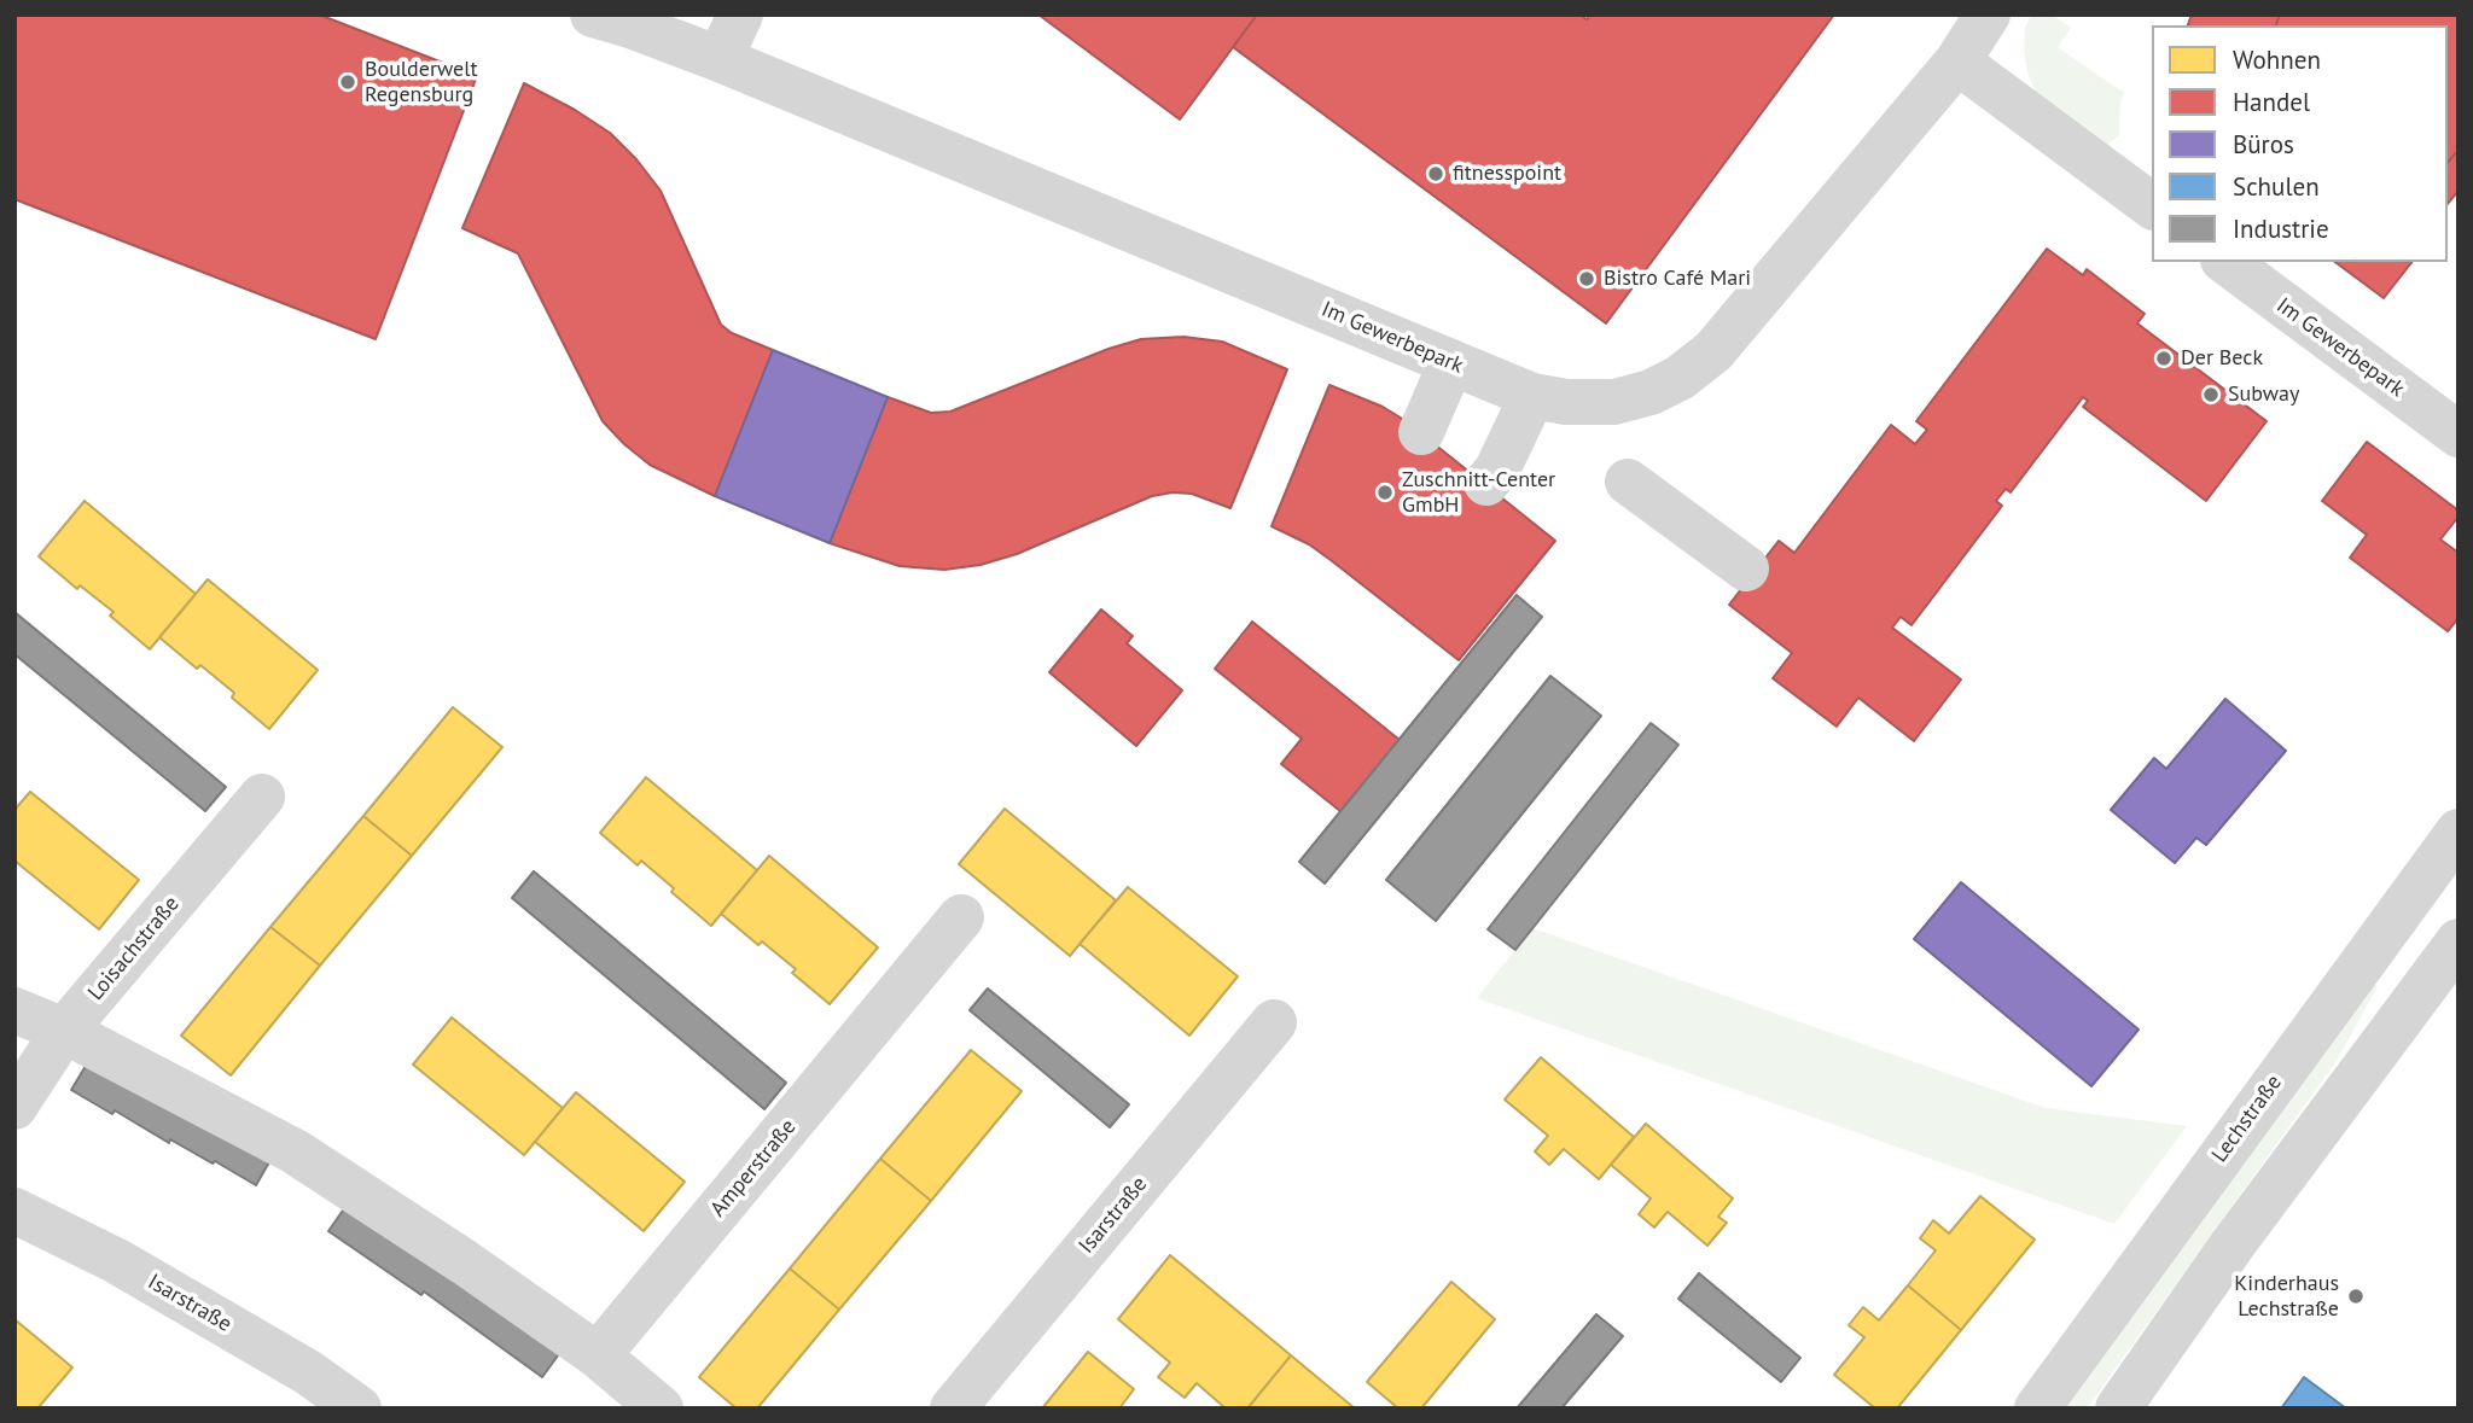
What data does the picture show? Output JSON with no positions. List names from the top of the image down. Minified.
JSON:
{"streets":{"street":["Im Gewerbepark","Loisachstraße","Lechstraße","Amperstraße","Isarstraße"]},"places":["Boulderwelt Regensburg","fitnesspoint","Bistro Café Mari","Der Beck","Subway","Zuschnitt-Center GmbH","Kinderhaus Lechstraße"],"legend":["Wohnen","Handel","Büros","Schulen","Industrie"]}
